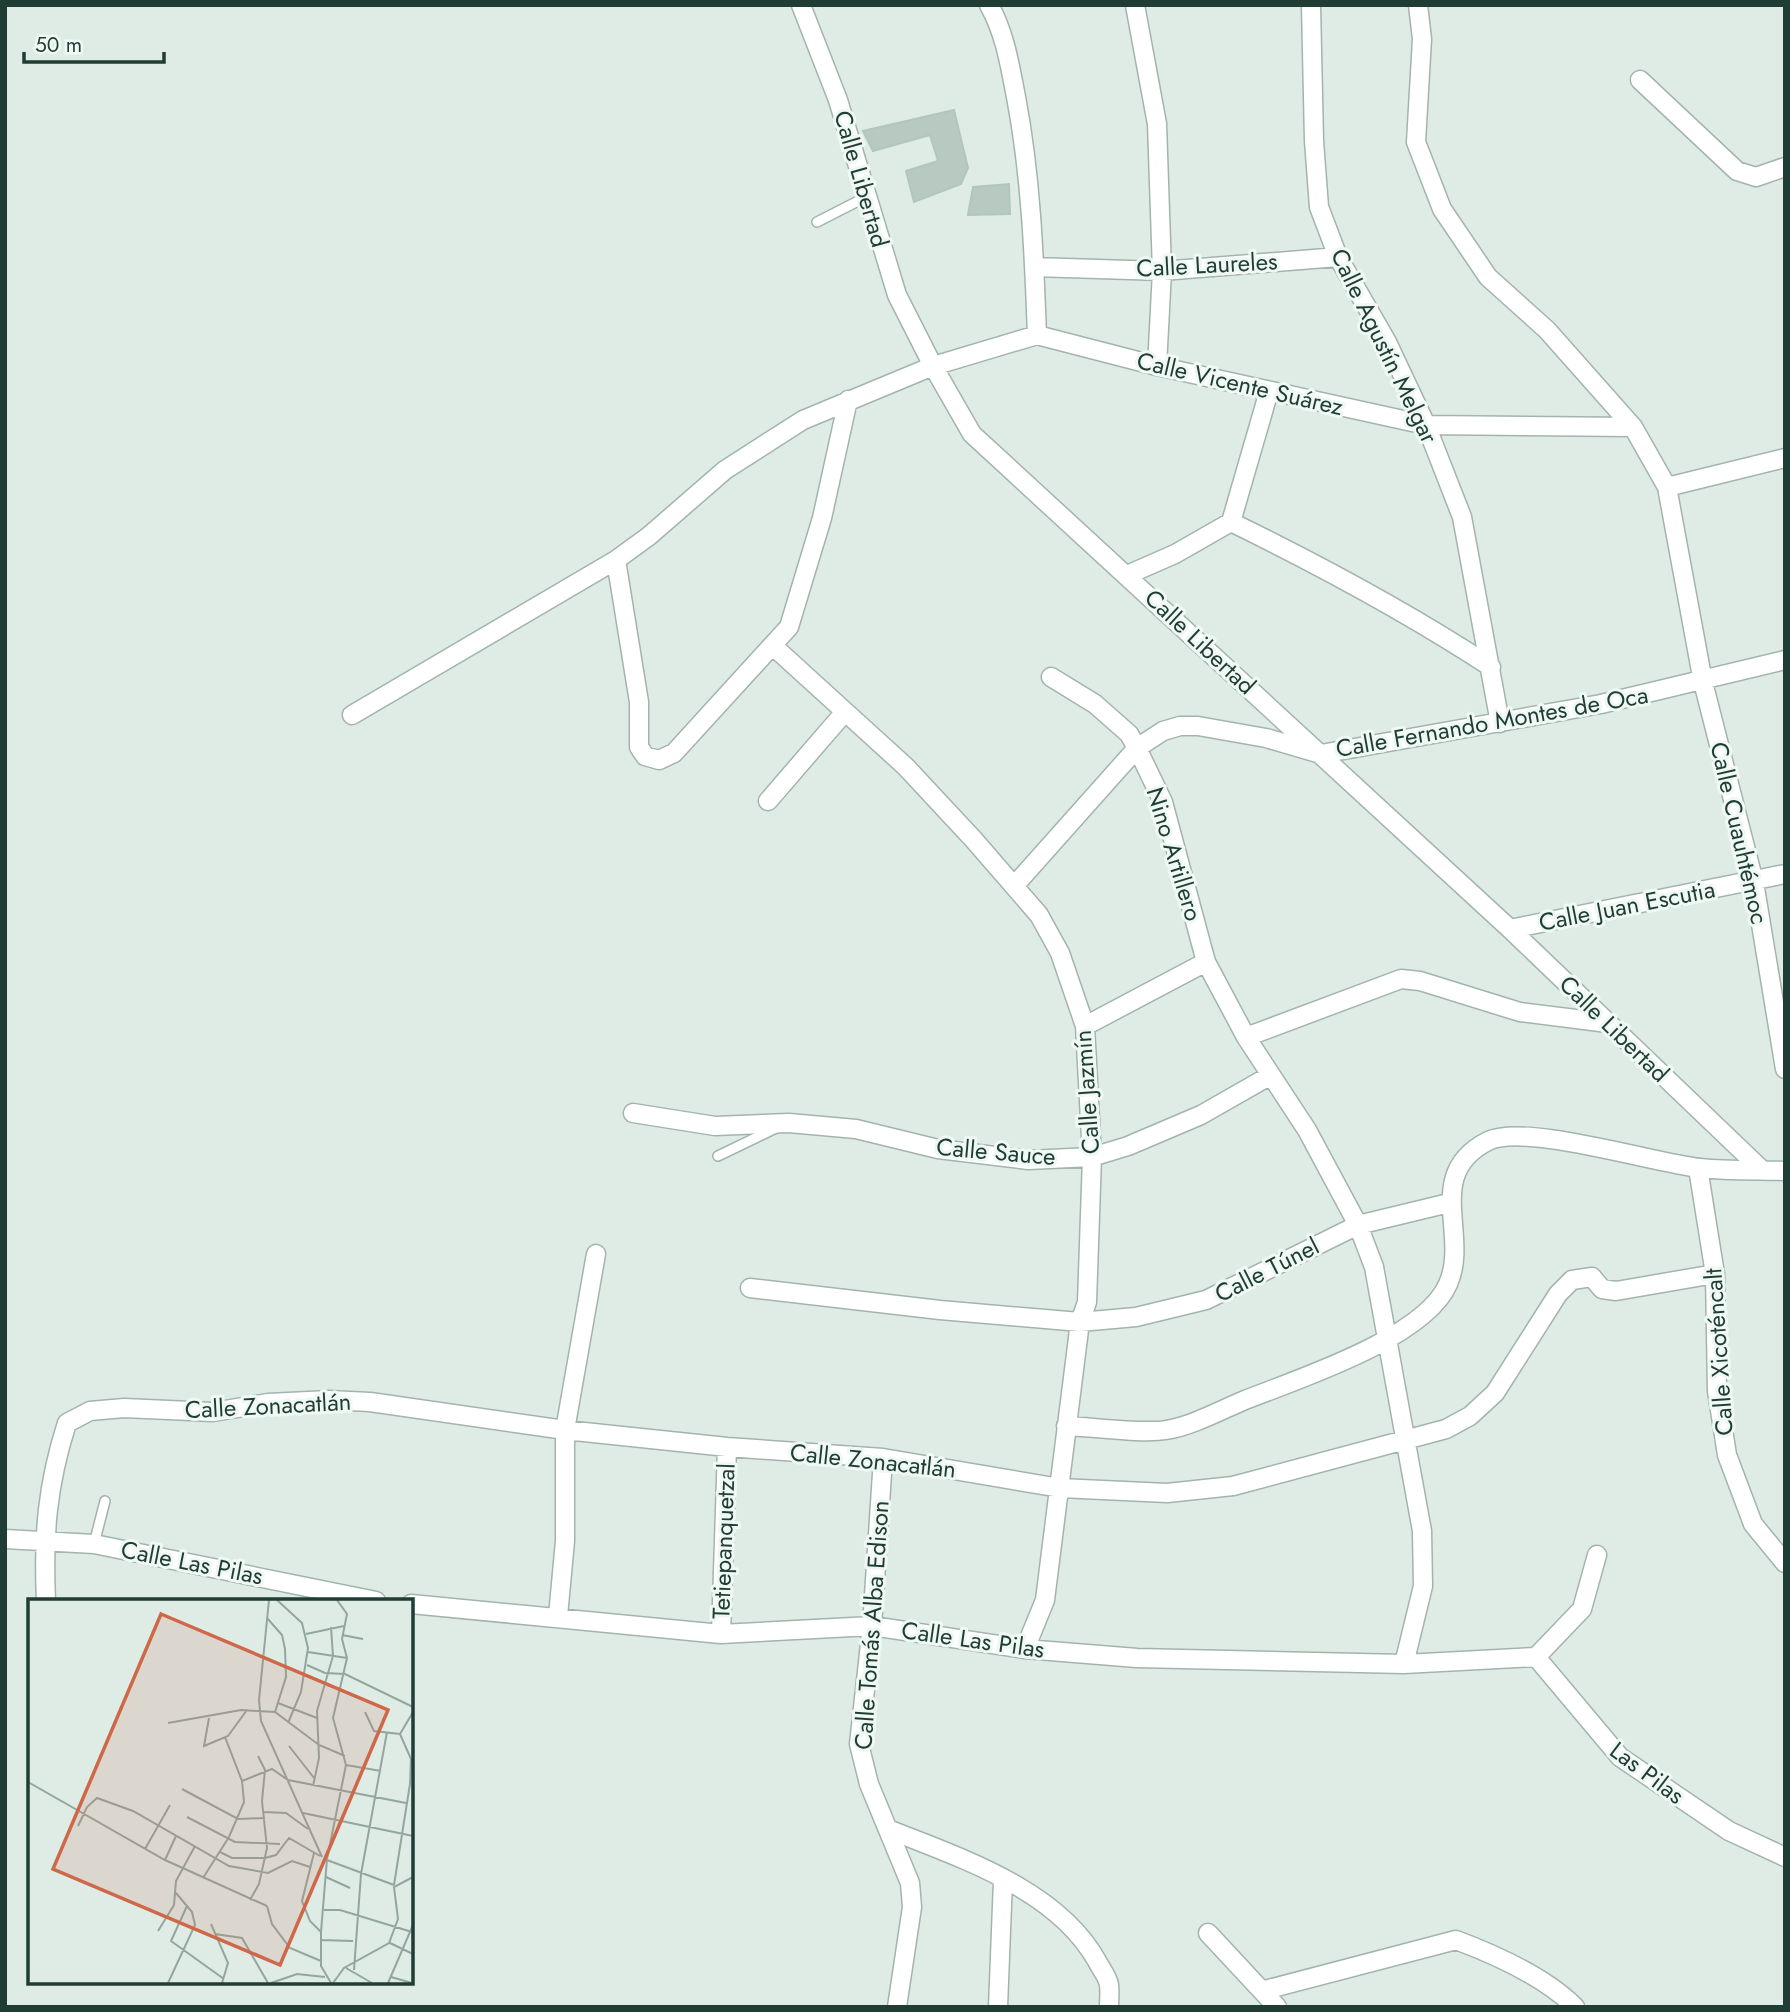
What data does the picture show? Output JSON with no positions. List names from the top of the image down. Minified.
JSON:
{"streets":{"street":["Calle Libertad","Calle Laureles","Calle Agustín Melgar","Calle Vicente Suárez","Calle Fernando Montes de Oca","Calle Cuauhtémoc","Nino Artillero","Calle Juan Escutia","Calle Jazmín","Calle Sauce","Calle Túnel","Calle Xicoténcalt","Calle Zonacatlán","Tetiepanquetzal","Calle Las Pilas","Calle Tomás Alba Edison","Las Pilas"]},"crossings":[["Calle Libertad","Calle Fernando Montes de Oca"],["Calle Libertad","Calle Juan Escutia"],["Calle Laureles","Calle Agustín Melgar"],["Calle Agustín Melgar","Calle Vicente Suárez"],["Calle Agustín Melgar","Calle Fernando Montes de Oca"],["Calle Vicente Suárez","Calle Cuauhtémoc"],["Calle Fernando Montes de Oca","Calle Cuauhtémoc"],["Calle Fernando Montes de Oca","Nino Artillero"],["Calle Fernando Montes de Oca","Calle Jazmín"],["Calle Cuauhtémoc","Calle Juan Escutia"],["Nino Artillero","Calle Sauce"],["Nino Artillero","Calle Túnel"],["Nino Artillero","Calle Zonacatlán"],["Nino Artillero","Calle Las Pilas"],["Calle Jazmín","Calle Sauce"],["Calle Jazmín","Calle Túnel"],["Calle Jazmín","Calle Zonacatlán"],["Calle Jazmín","Calle Las Pilas"],["Calle Xicoténcalt","Calle Zonacatlán"],["Calle Zonacatlán","Tetiepanquetzal"],["Calle Zonacatlán","Calle Las Pilas"],["Calle Zonacatlán","Calle Tomás Alba Edison"],["Tetiepanquetzal","Calle Las Pilas"],["Calle Las Pilas","Calle Tomás Alba Edison"],["Calle Las Pilas","Las Pilas"]],"scale_bar":"50 m"}
